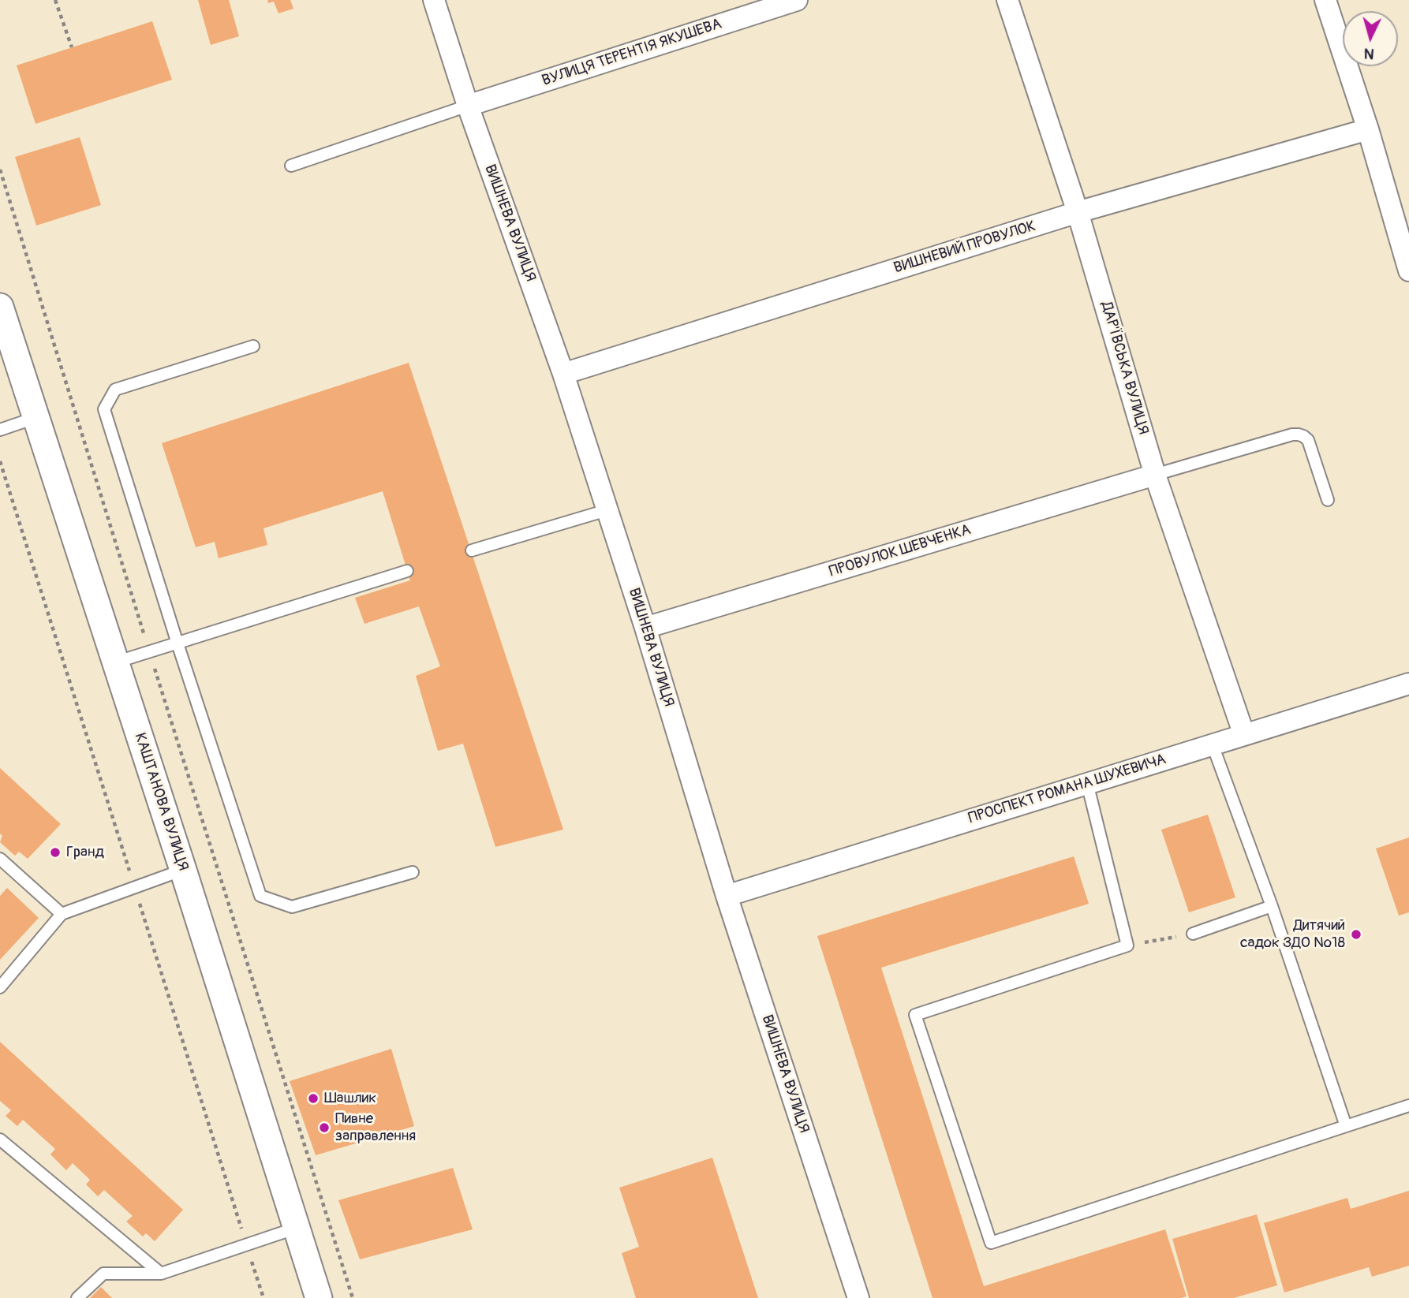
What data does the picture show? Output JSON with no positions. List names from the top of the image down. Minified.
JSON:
{"streets":{"street":["ВУЛИЦЯ ТЕРЕНТІЯ ЯКУШЕВА","ВИШНЕВА ВУЛИЦЯ","ВИШНЕВИЙ ПРОВУЛОК","ДАР'ЇВСЬКА ВУЛИЦЯ","ПРОВУЛОК ШЕВЧЕНКА","ПРОСПЕКТ РОМАНА ШУХЕВИЧА","КАШТАНОВА ВУЛИЦЯ"]},"crossings":[["ВУЛИЦЯ ТЕРЕНТІЯ ЯКУШЕВА","ВИШНЕВА ВУЛИЦЯ"],["ВИШНЕВА ВУЛИЦЯ","ВИШНЕВИЙ ПРОВУЛОК"],["ВИШНЕВА ВУЛИЦЯ","ПРОВУЛОК ШЕВЧЕНКА"],["ВИШНЕВА ВУЛИЦЯ","ПРОСПЕКТ РОМАНА ШУХЕВИЧА"],["ВИШНЕВИЙ ПРОВУЛОК","ДАР'ЇВСЬКА ВУЛИЦЯ"],["ДАР'ЇВСЬКА ВУЛИЦЯ","ПРОВУЛОК ШЕВЧЕНКА"],["ДАР'ЇВСЬКА ВУЛИЦЯ","ПРОСПЕКТ РОМАНА ШУХЕВИЧА"]],"places":["Гранд","Дитячий садок ЗДО №18","Шашлик","Пивне заправлення"],"north":"bottom"}
